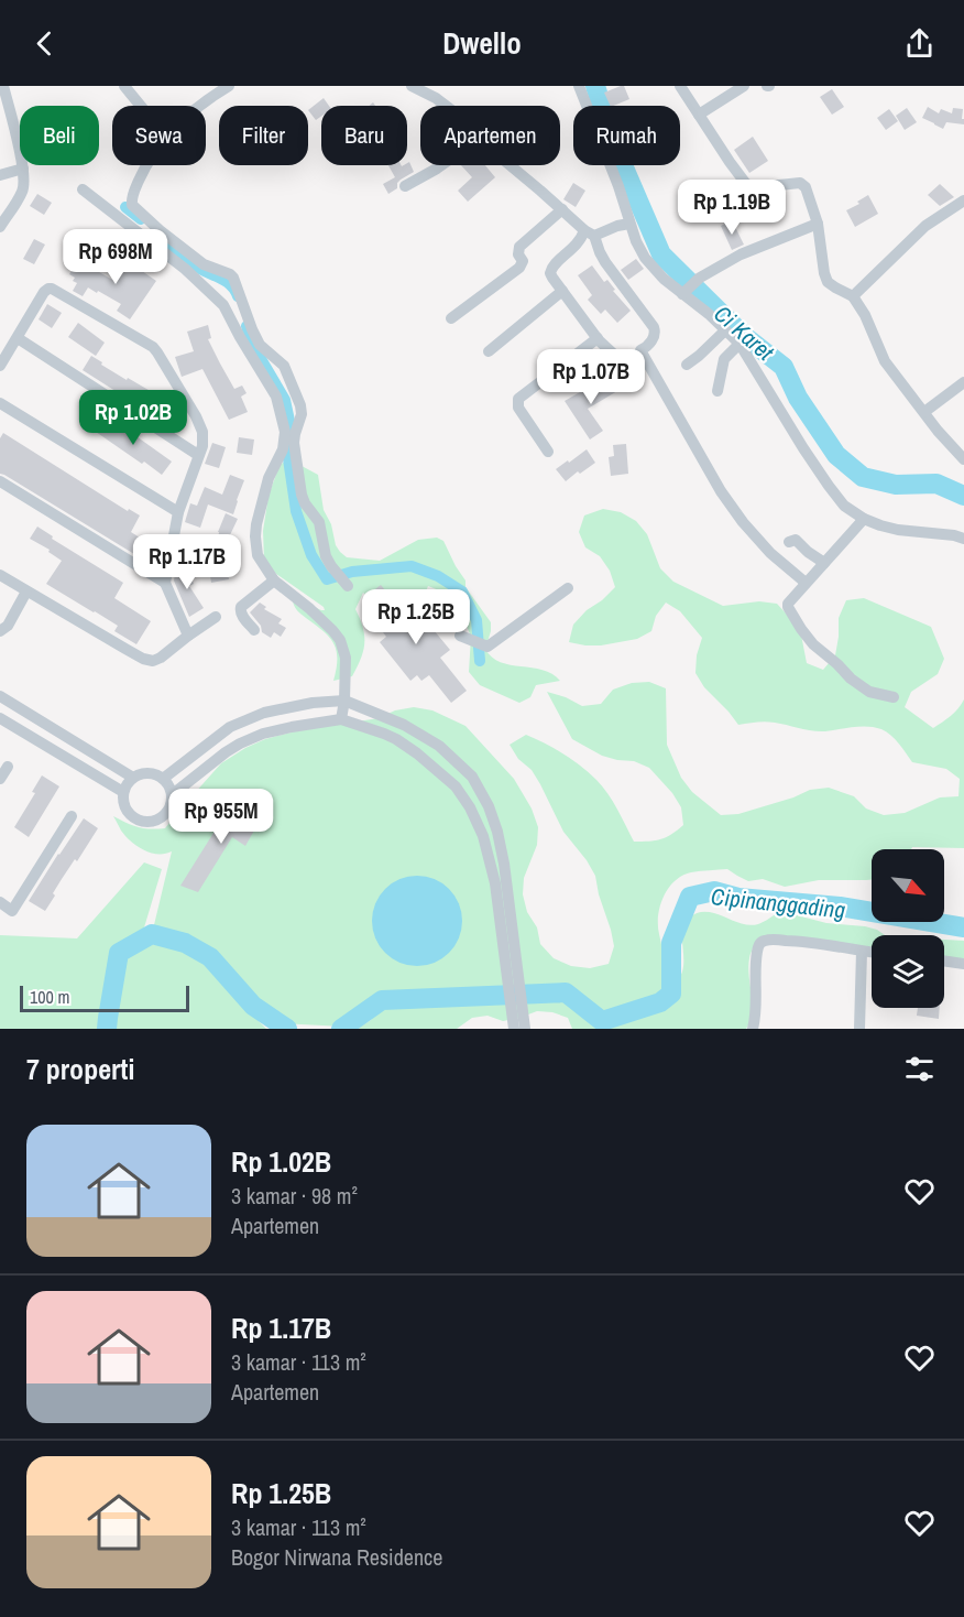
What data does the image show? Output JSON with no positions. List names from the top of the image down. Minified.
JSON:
{"water":["Ci Karet","Cipinanggading"],"scale_bar":"100 m","north":"bottom right","page":{"header":"Dwello","chip":["Beli","Sewa","Filter","Baru","Apartemen","Rumah"],"price":["Rp 1.19B","Rp 698M","Rp 1.07B","Rp 1.02B","Rp 1.17B","Rp 1.25B","Rp 955M"],"scale":"100 m","heading":"7 properti","list":[{"name":"Rp 1.02B","note":"3 kamar · 98 m² · Apartemen"},{"name":"Rp 1.17B","note":"3 kamar · 113 m² · Apartemen"},{"name":"Rp 1.25B","note":"3 kamar · 113 m² · Bogor Nirwana Residence"}]}}
